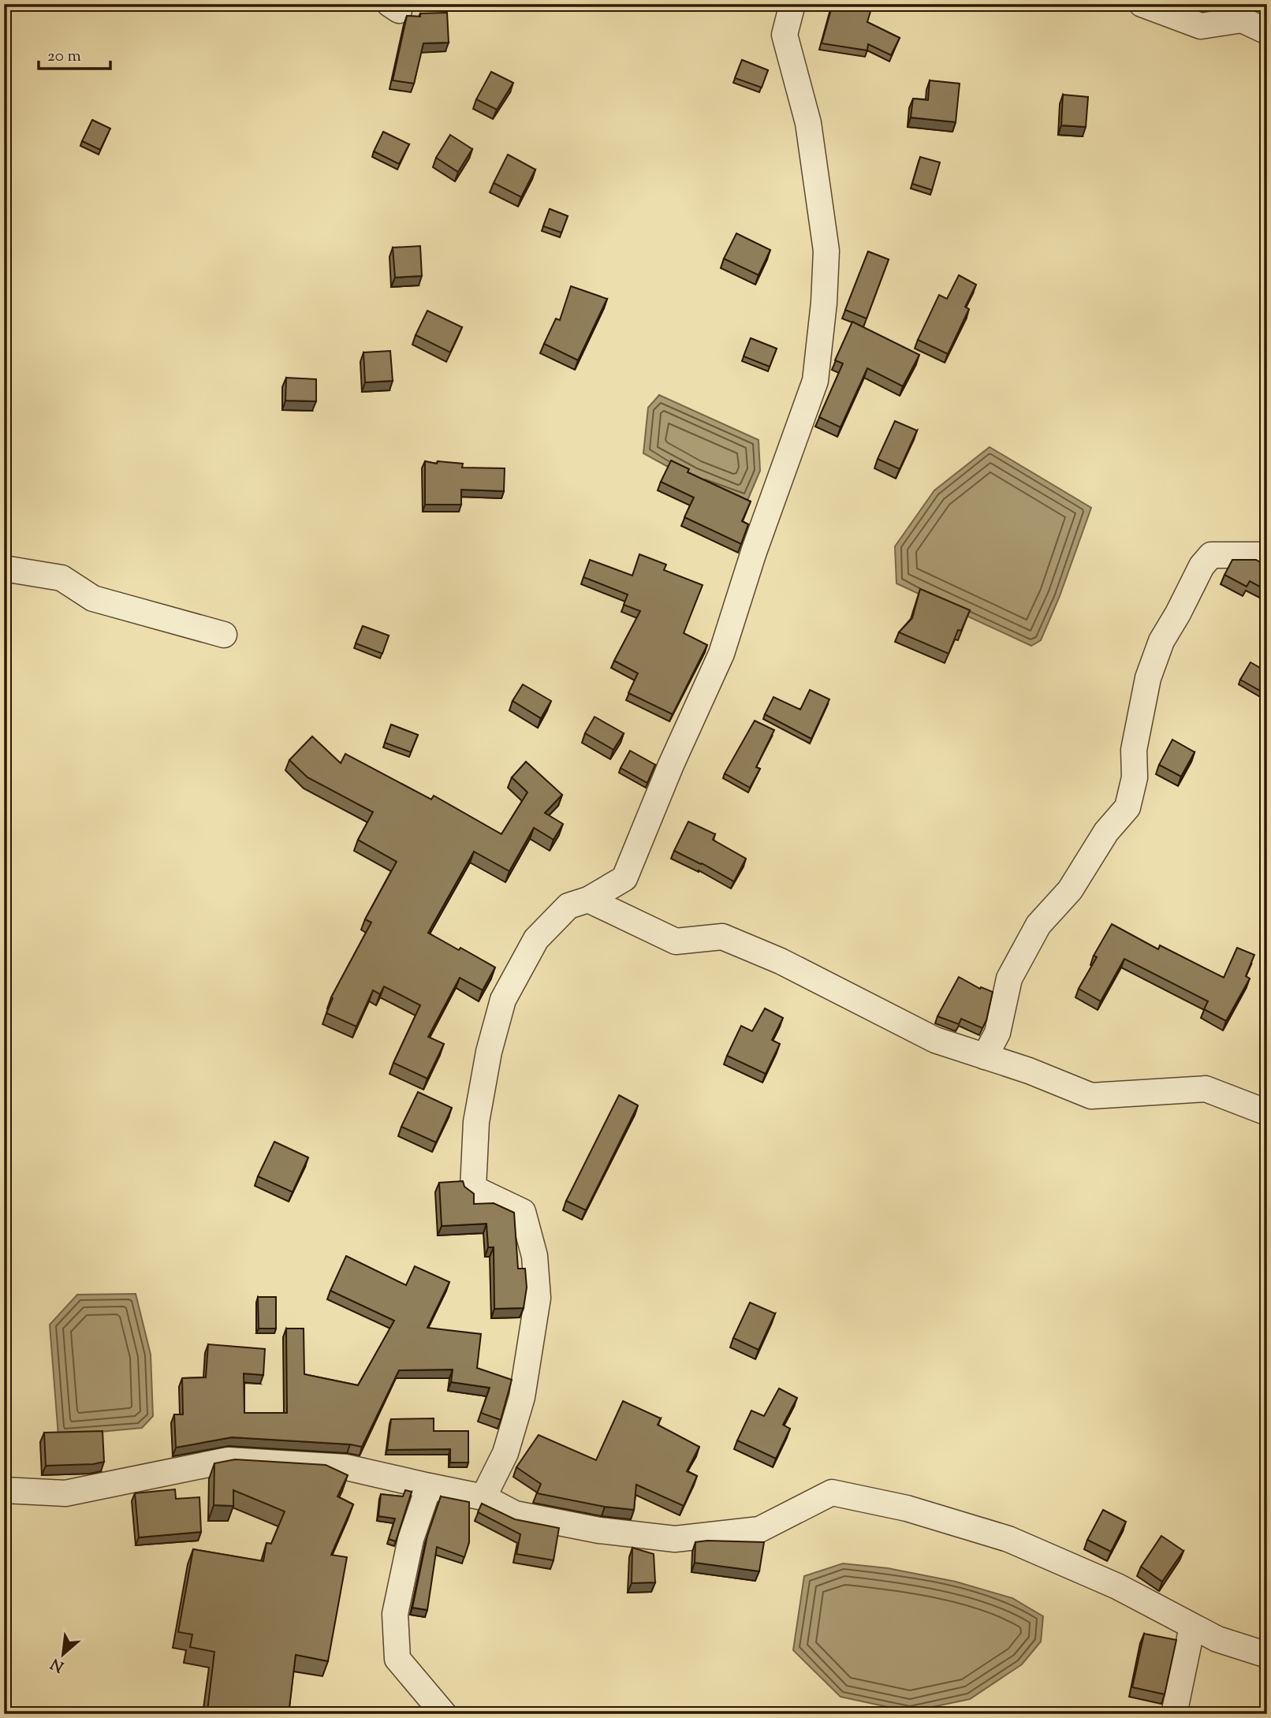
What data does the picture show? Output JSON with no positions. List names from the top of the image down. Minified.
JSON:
{"scale_bar":"20 m","north":"bottom left"}
